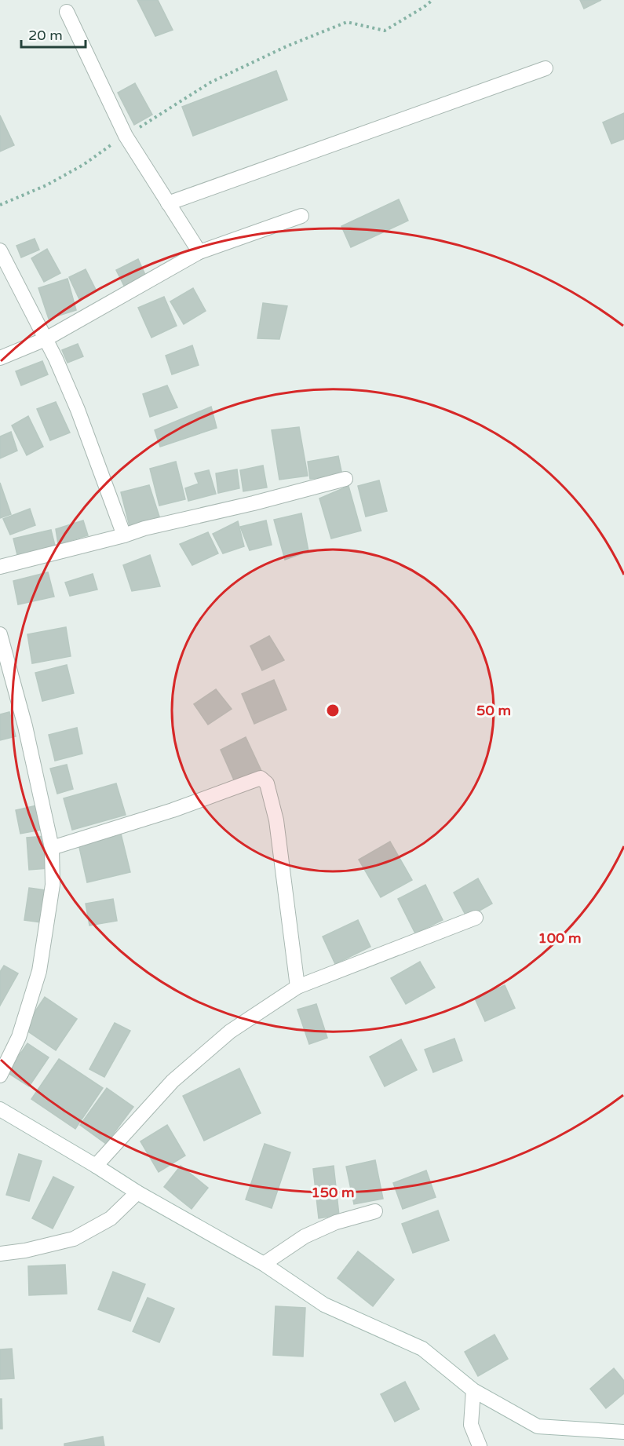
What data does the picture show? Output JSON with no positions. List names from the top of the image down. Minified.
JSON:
{"scale_bar":"20 m","rings":["50 m","100 m","150 m"]}
